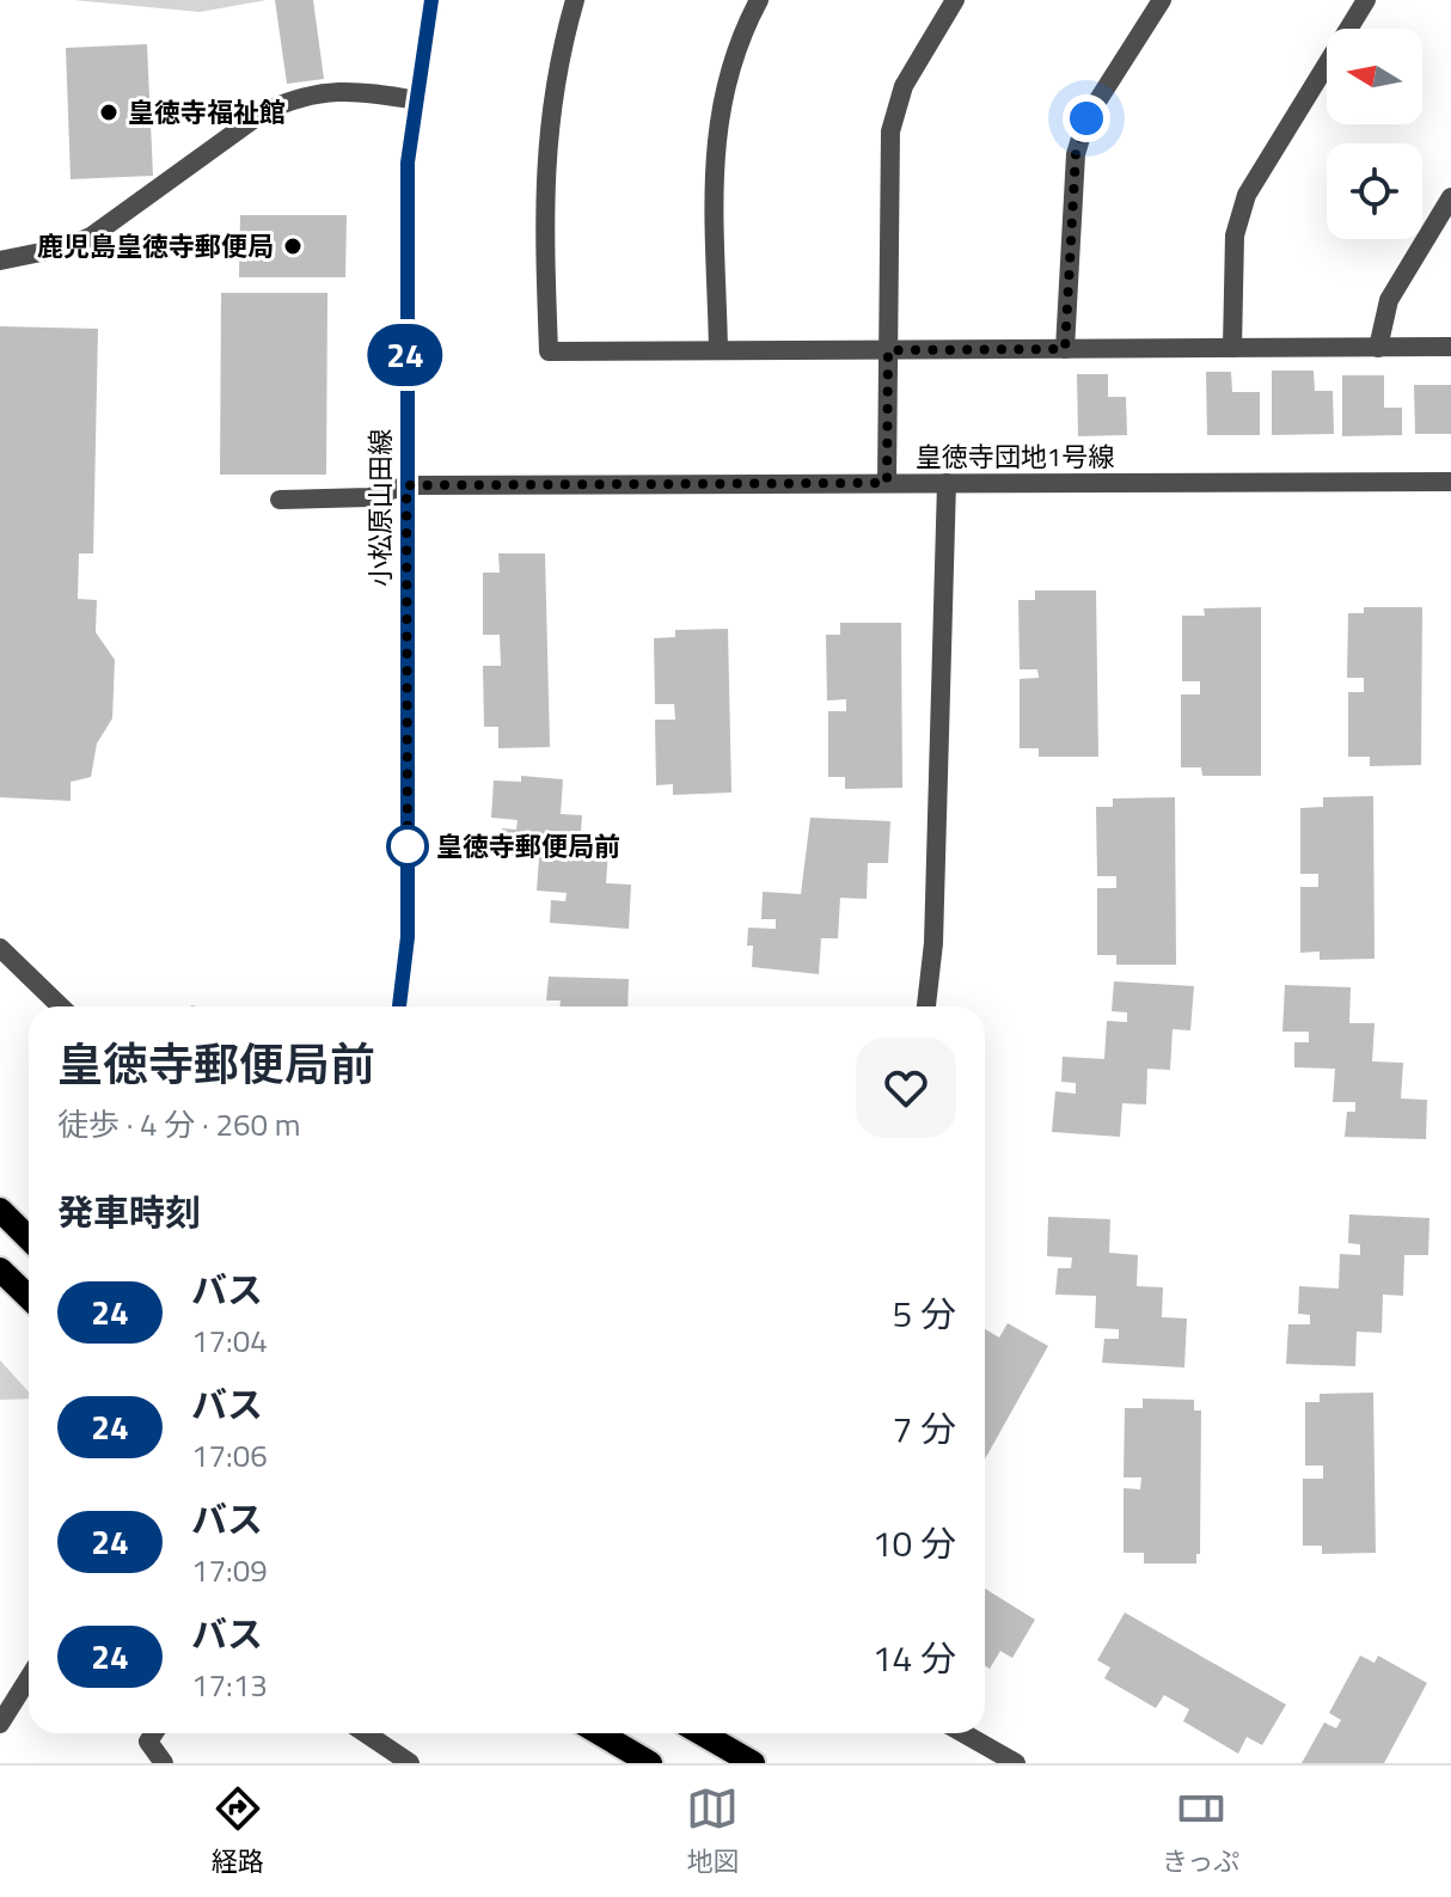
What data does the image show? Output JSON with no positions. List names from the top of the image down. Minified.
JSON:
{"streets":{"street":["皇徳寺団地1号線","小松原山田線"]},"crossings":[["皇徳寺団地1号線","小松原山田線"]],"places":["皇徳寺福祉館","鹿児島皇徳寺郵便局","皇徳寺郵便局前"],"lines":["bus line 24"],"north":"left","page":{"on_map":"24","heading":[["皇徳寺郵便局前","徒歩 · 4 分 · 260 m"],"発車時刻"],"list":[{"mark":"24","name":"バス","note":"17:04","value":"5 分"},{"mark":"24","name":"バス","note":"17:06","value":"7 分"},{"mark":"24","name":"バス","note":"17:09","value":"10 分"},{"mark":"24","name":"バス","note":"17:13","value":"14 分"}],"tabs":["経路","地図","きっぷ"]}}
